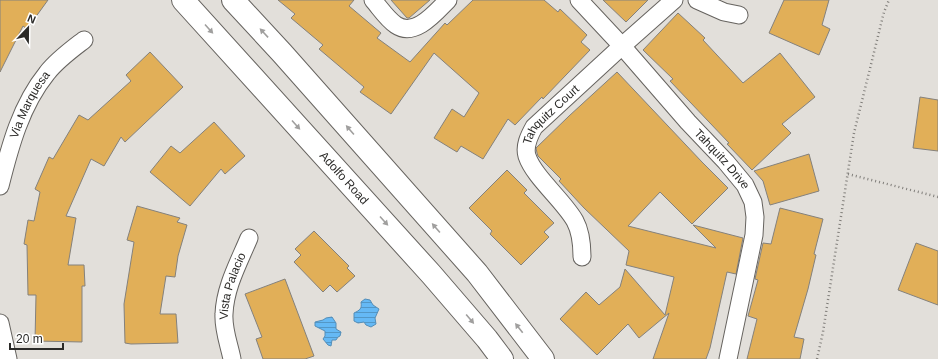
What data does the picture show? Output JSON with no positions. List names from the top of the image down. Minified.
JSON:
{"streets":{"main road":["Adolfo Road"],"street":["Via Marquesa","Tahquitz Court","Tahquitz Drive","Vista Palacio"]},"crossings":[["Tahquitz Court","Tahquitz Drive"]],"scale_bar":"20 m","north":"top"}
